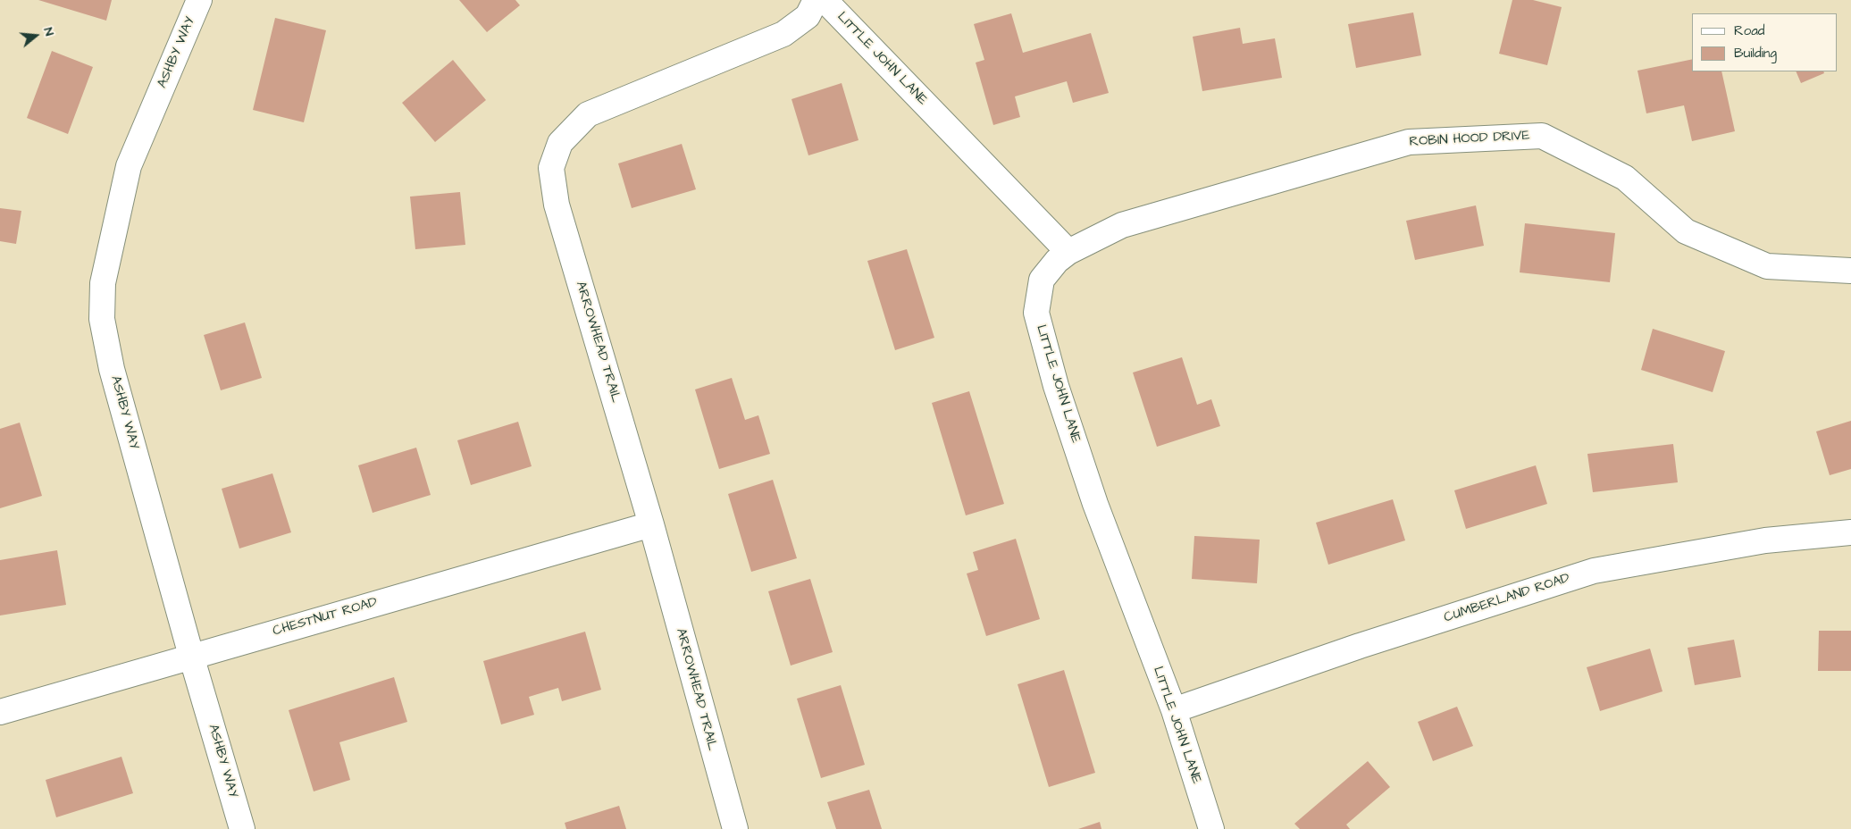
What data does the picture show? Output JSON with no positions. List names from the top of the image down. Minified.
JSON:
{"streets":{"street":["ASHBY WAY","LITTLE JOHN LANE","ROBIN HOOD DRIVE","ARROWHEAD TRAIL","CUMBERLAND ROAD","CHESTNUT ROAD"]},"crossings":[["ASHBY WAY","CHESTNUT ROAD"],["LITTLE JOHN LANE","ROBIN HOOD DRIVE"],["LITTLE JOHN LANE","CUMBERLAND ROAD"],["ARROWHEAD TRAIL","CHESTNUT ROAD"]],"legend":["Road","Building"],"north":"right"}
